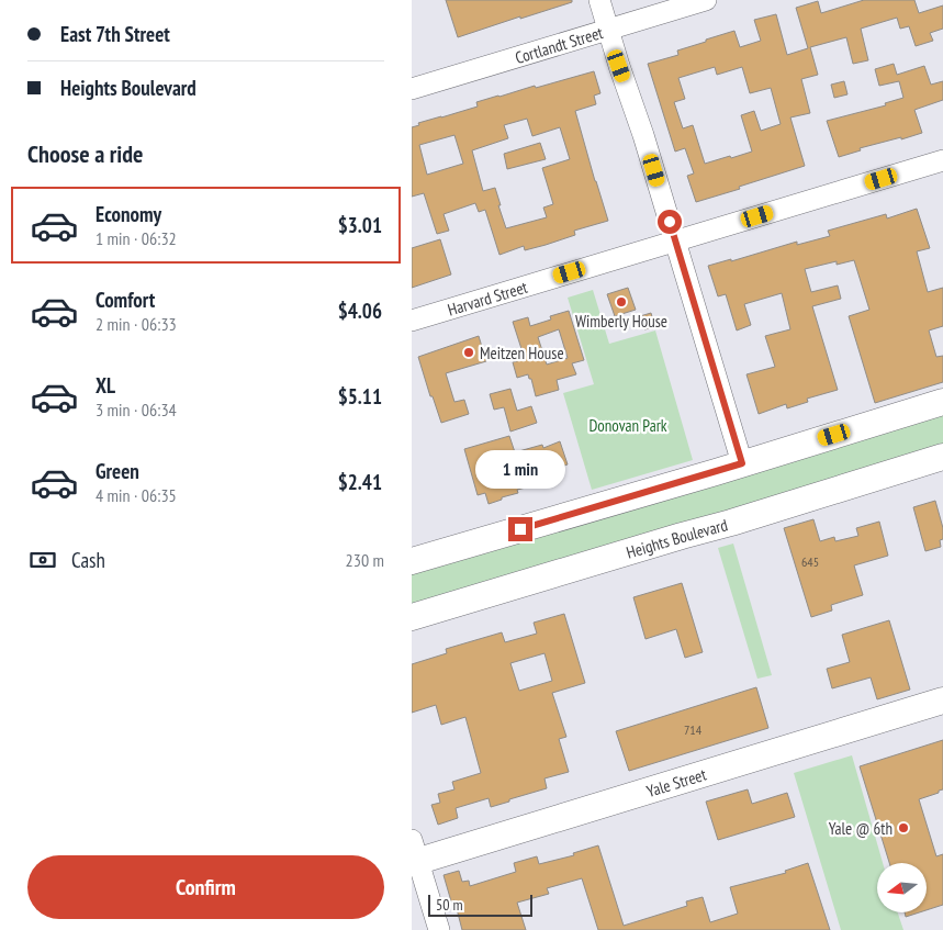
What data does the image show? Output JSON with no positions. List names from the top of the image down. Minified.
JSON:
{"streets":{"main road":["Heights Boulevard","Yale Street"],"street":["Cortlandt Street","Harvard Street"]},"parks":["Donovan Park"],"places":["Wimberly House","Meitzen House","Yale @ 6th"],"house_numbers":["645","714"],"scale_bar":"50 m","north":"left","page":{"banner":["East 7th Street","Heights Boulevard"],"heading":"Choose a ride","list":[{"name":"Economy","note":"1 min · 06:32","value":"$3.01"},{"name":"Comfort","note":"2 min · 06:33","value":"$4.06"},{"name":"XL","note":"3 min · 06:34","value":"$5.11"},{"name":"Green","note":"4 min · 06:35","value":"$2.41"}],"bubble":"1 min","pay":["Cash","230 m"],"buttons":"Confirm","scale":"50 m"}}
